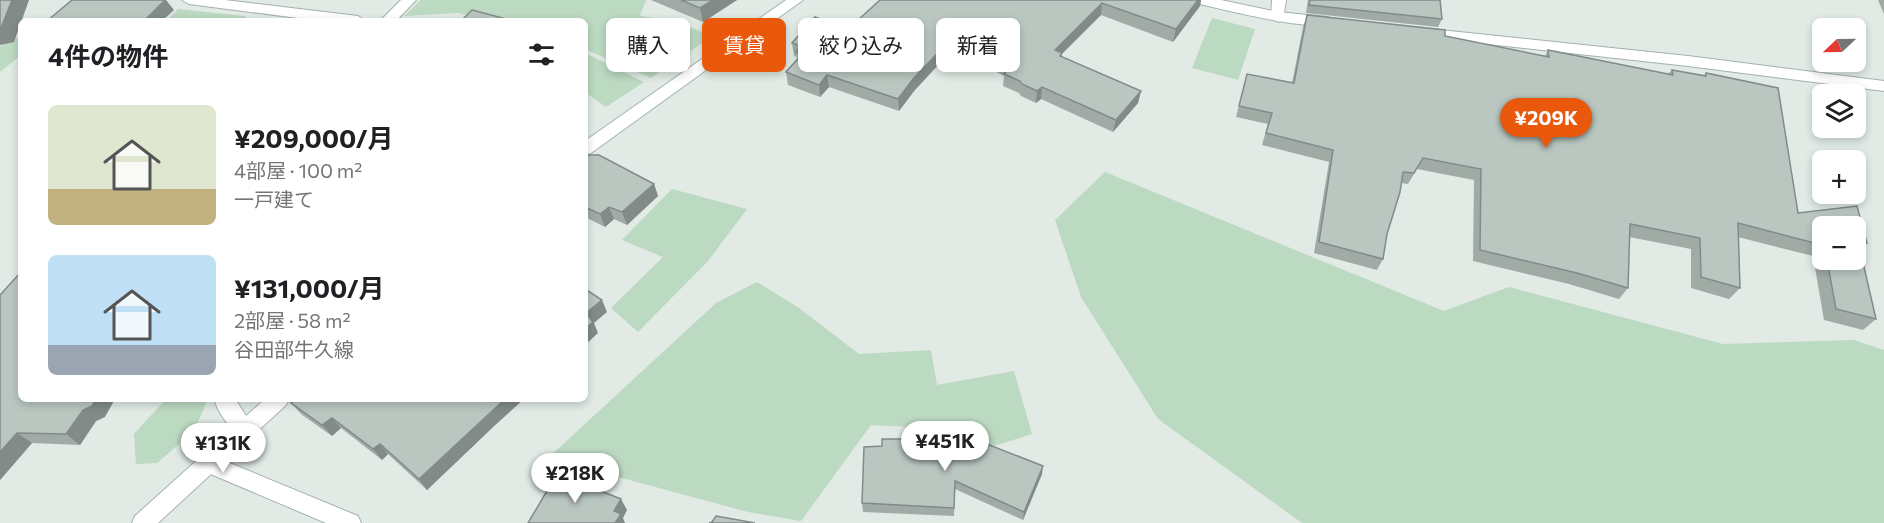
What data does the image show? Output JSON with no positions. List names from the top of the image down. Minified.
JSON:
{"north":"left","page":{"map_buttons":["+","−"],"chip":["購入","賃貸","絞り込み","新着"],"heading":"4件の物件","list":[{"name":"¥209,000/月","note":"4部屋 · 100 m² · 一戸建て"},{"name":"¥131,000/月","note":"2部屋 · 58 m² · 谷田部牛久線"}],"price":["¥209K","¥451K","¥131K","¥218K"]}}
